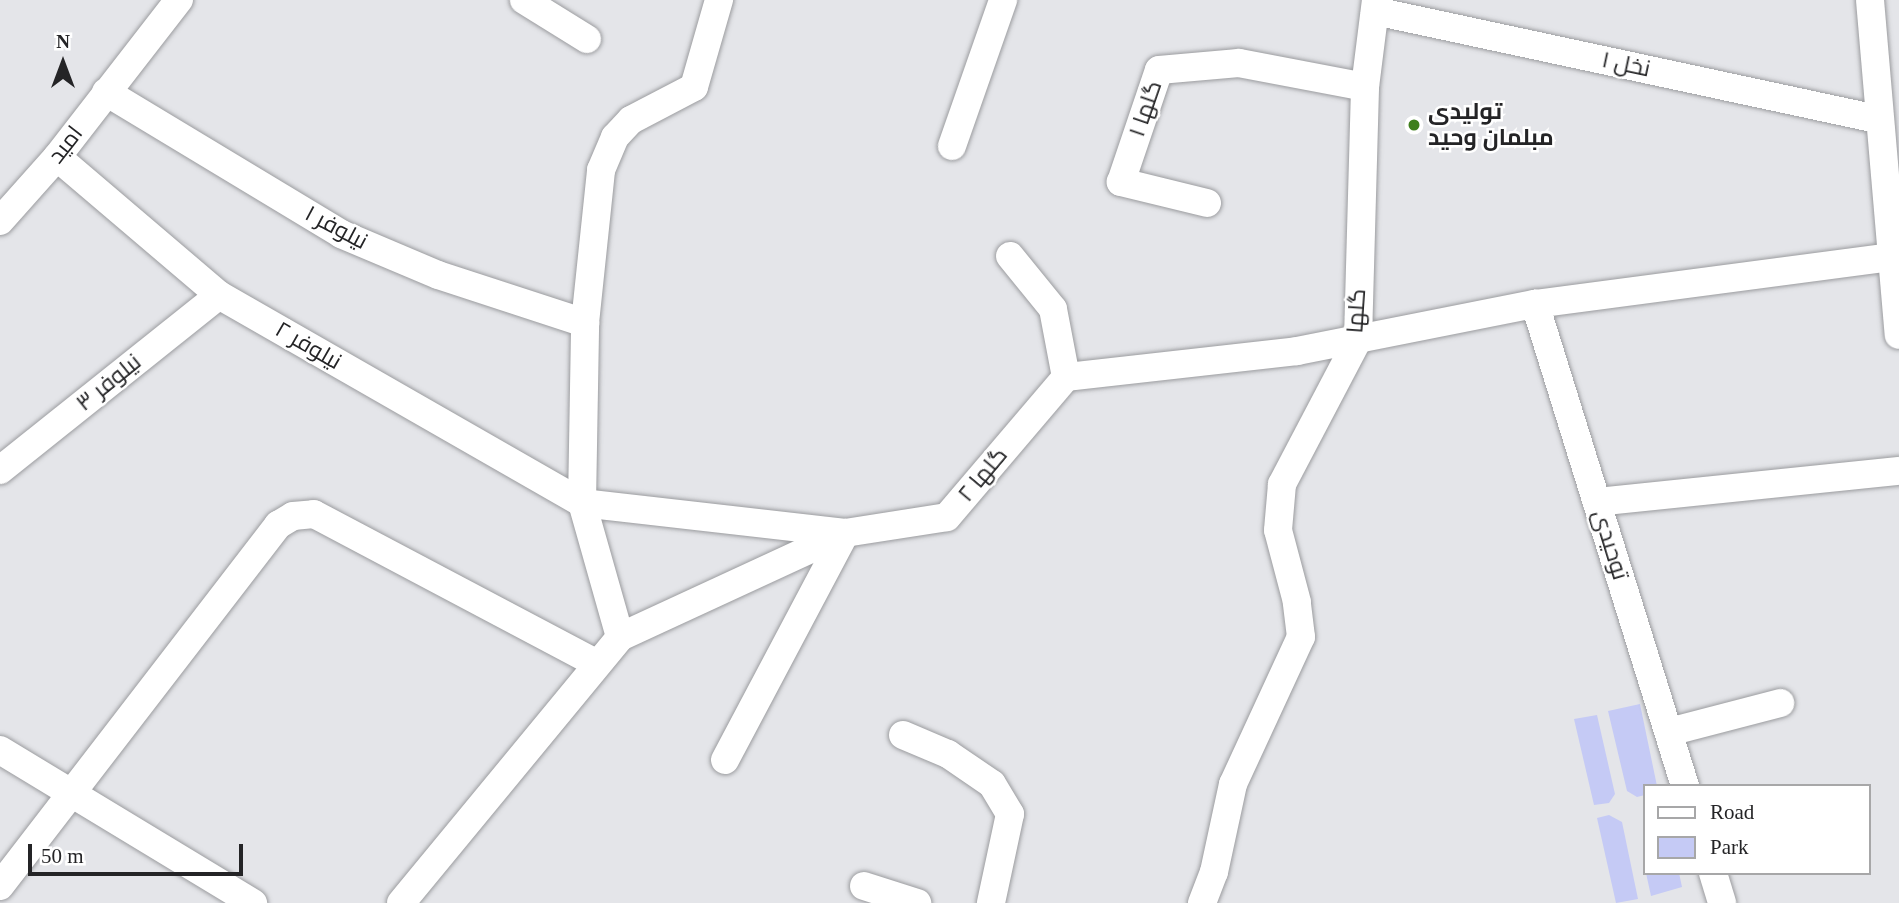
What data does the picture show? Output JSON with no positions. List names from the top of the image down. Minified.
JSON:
{"streets":{"street":["نخل ۱","گلها ۱","امید","نیلوفر ۱","گلها","نیلوفر ۲","نیلوفر ۳","گلها ۲","توحیدی"]},"crossings":[["نخل ۱","گلها"],["گلها ۱","گلها"],["امید","نیلوفر ۱"],["امید","نیلوفر ۲"],["نیلوفر ۲","نیلوفر ۳"],["نیلوفر ۲","گلها ۲"]],"places":["تولیدی مبلمان وحید"],"legend":["Road","Park"],"scale_bar":"50 m","north":"top"}
